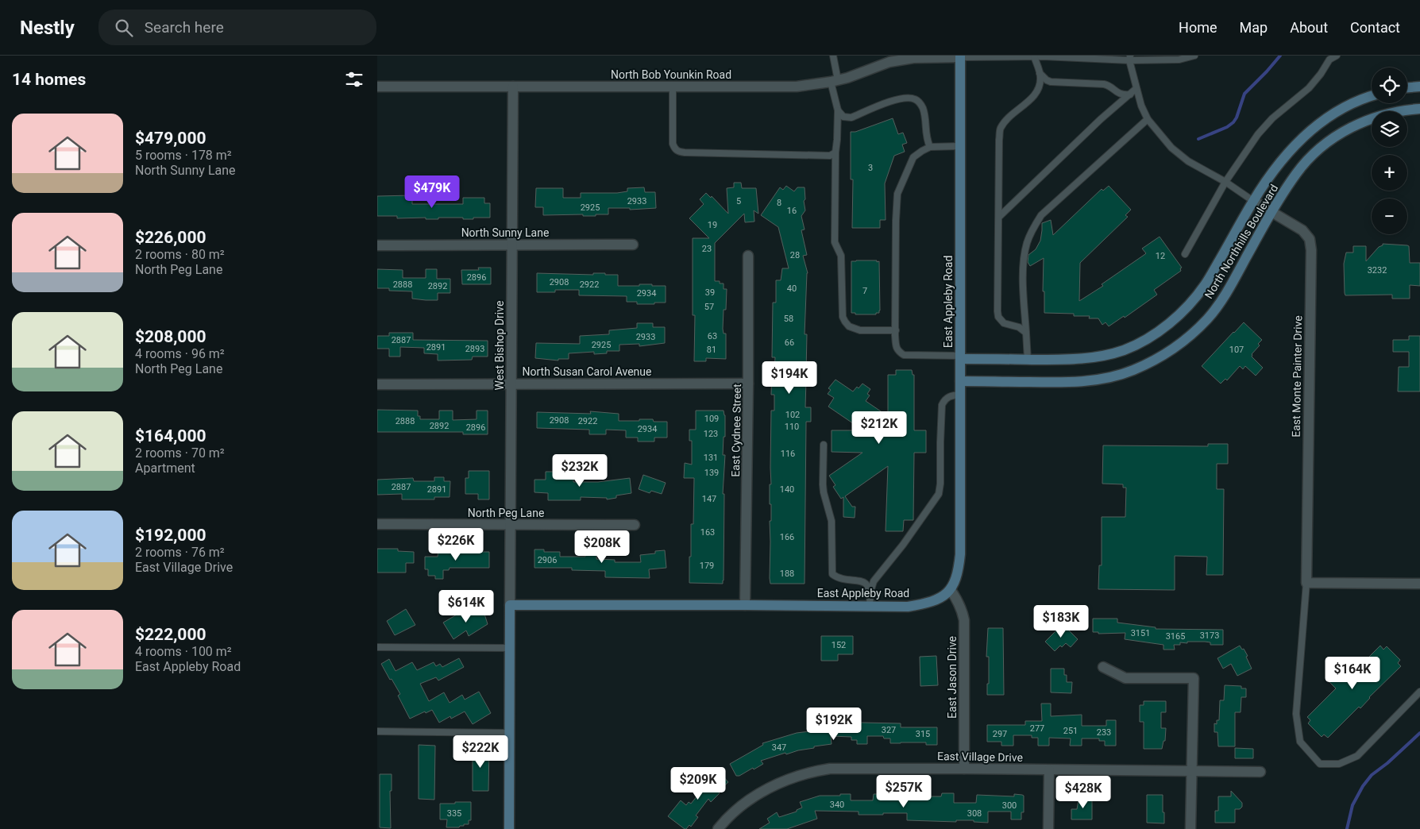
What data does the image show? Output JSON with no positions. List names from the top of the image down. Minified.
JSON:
{"streets":{"street":["North Bob Younkin Road","North Sunny Lane","North Northhills Boulevard","East Appleby Road","West Bishop Drive","North Susan Carol Avenue","East Monte Painter Drive","East Cydnee Street","North Peg Lane","East Jason Drive","East Village Drive"]},"crossings":[["North Bob Younkin Road","East Appleby Road"],["North Bob Younkin Road","West Bishop Drive"],["North Sunny Lane","West Bishop Drive"],["North Northhills Boulevard","East Appleby Road"],["North Northhills Boulevard","East Monte Painter Drive"],["East Appleby Road","West Bishop Drive"],["East Appleby Road","East Cydnee Street"],["East Appleby Road","East Jason Drive"],["West Bishop Drive","North Susan Carol Avenue"],["West Bishop Drive","North Peg Lane"],["North Susan Carol Avenue","East Cydnee Street"],["East Jason Drive","East Village Drive"]],"house_numbers":["3","2933","5","8","2925","16","19","23","28","12","3232","2896","2908","2888","2922","2892","40","7","39","2934","57","58","63","2933","2887","66","2925","2891","2893","81","107","102","109","2908","2888","2922","2892","110","2896","2934","123","116","131","139","2887","2891","140","147","163","166","2906","179","188","3151","3173","3165","152","277","327","251","233","315","297","347","340","300","335","308"],"page":{"header":"Nestly","search":"Search here","nav":["Home","Map","About","Contact"],"heading":"14 homes","map_buttons":["+","−"],"list":[{"name":"$479,000","note":"5 rooms · 178 m² · North Sunny Lane"},{"name":"$226,000","note":"2 rooms · 80 m² · North Peg Lane"},{"name":"$208,000","note":"4 rooms · 96 m² · North Peg Lane"},{"name":"$164,000","note":"2 rooms · 70 m² · Apartment"},{"name":"$192,000","note":"2 rooms · 76 m² · East Village Drive"},{"name":"$222,000","note":"4 rooms · 100 m² · East Appleby Road"}],"price":["$479K","$194K","$212K","$232K","$226K","$208K","$614K","$183K","$164K","$192K","$222K","$209K","$257K","$428K"]}}
